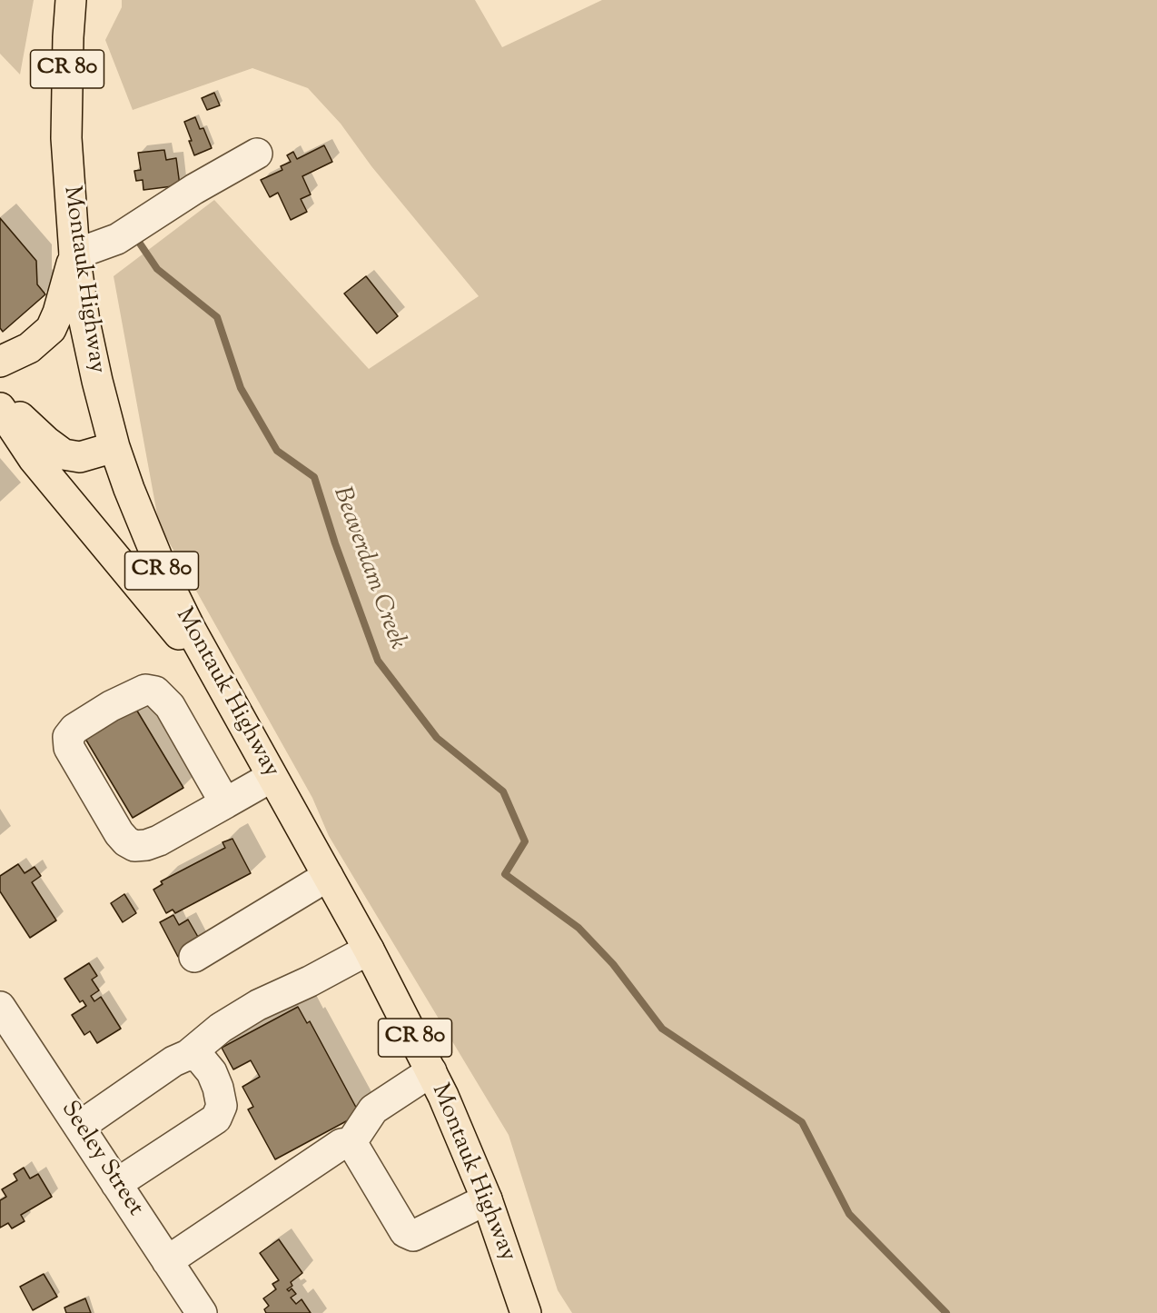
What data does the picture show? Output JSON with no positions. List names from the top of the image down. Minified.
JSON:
{"streets":{"main road":["CR 80","Montauk Highway"],"street":["Seeley Street"]},"water":["Beaverdam Creek"]}
